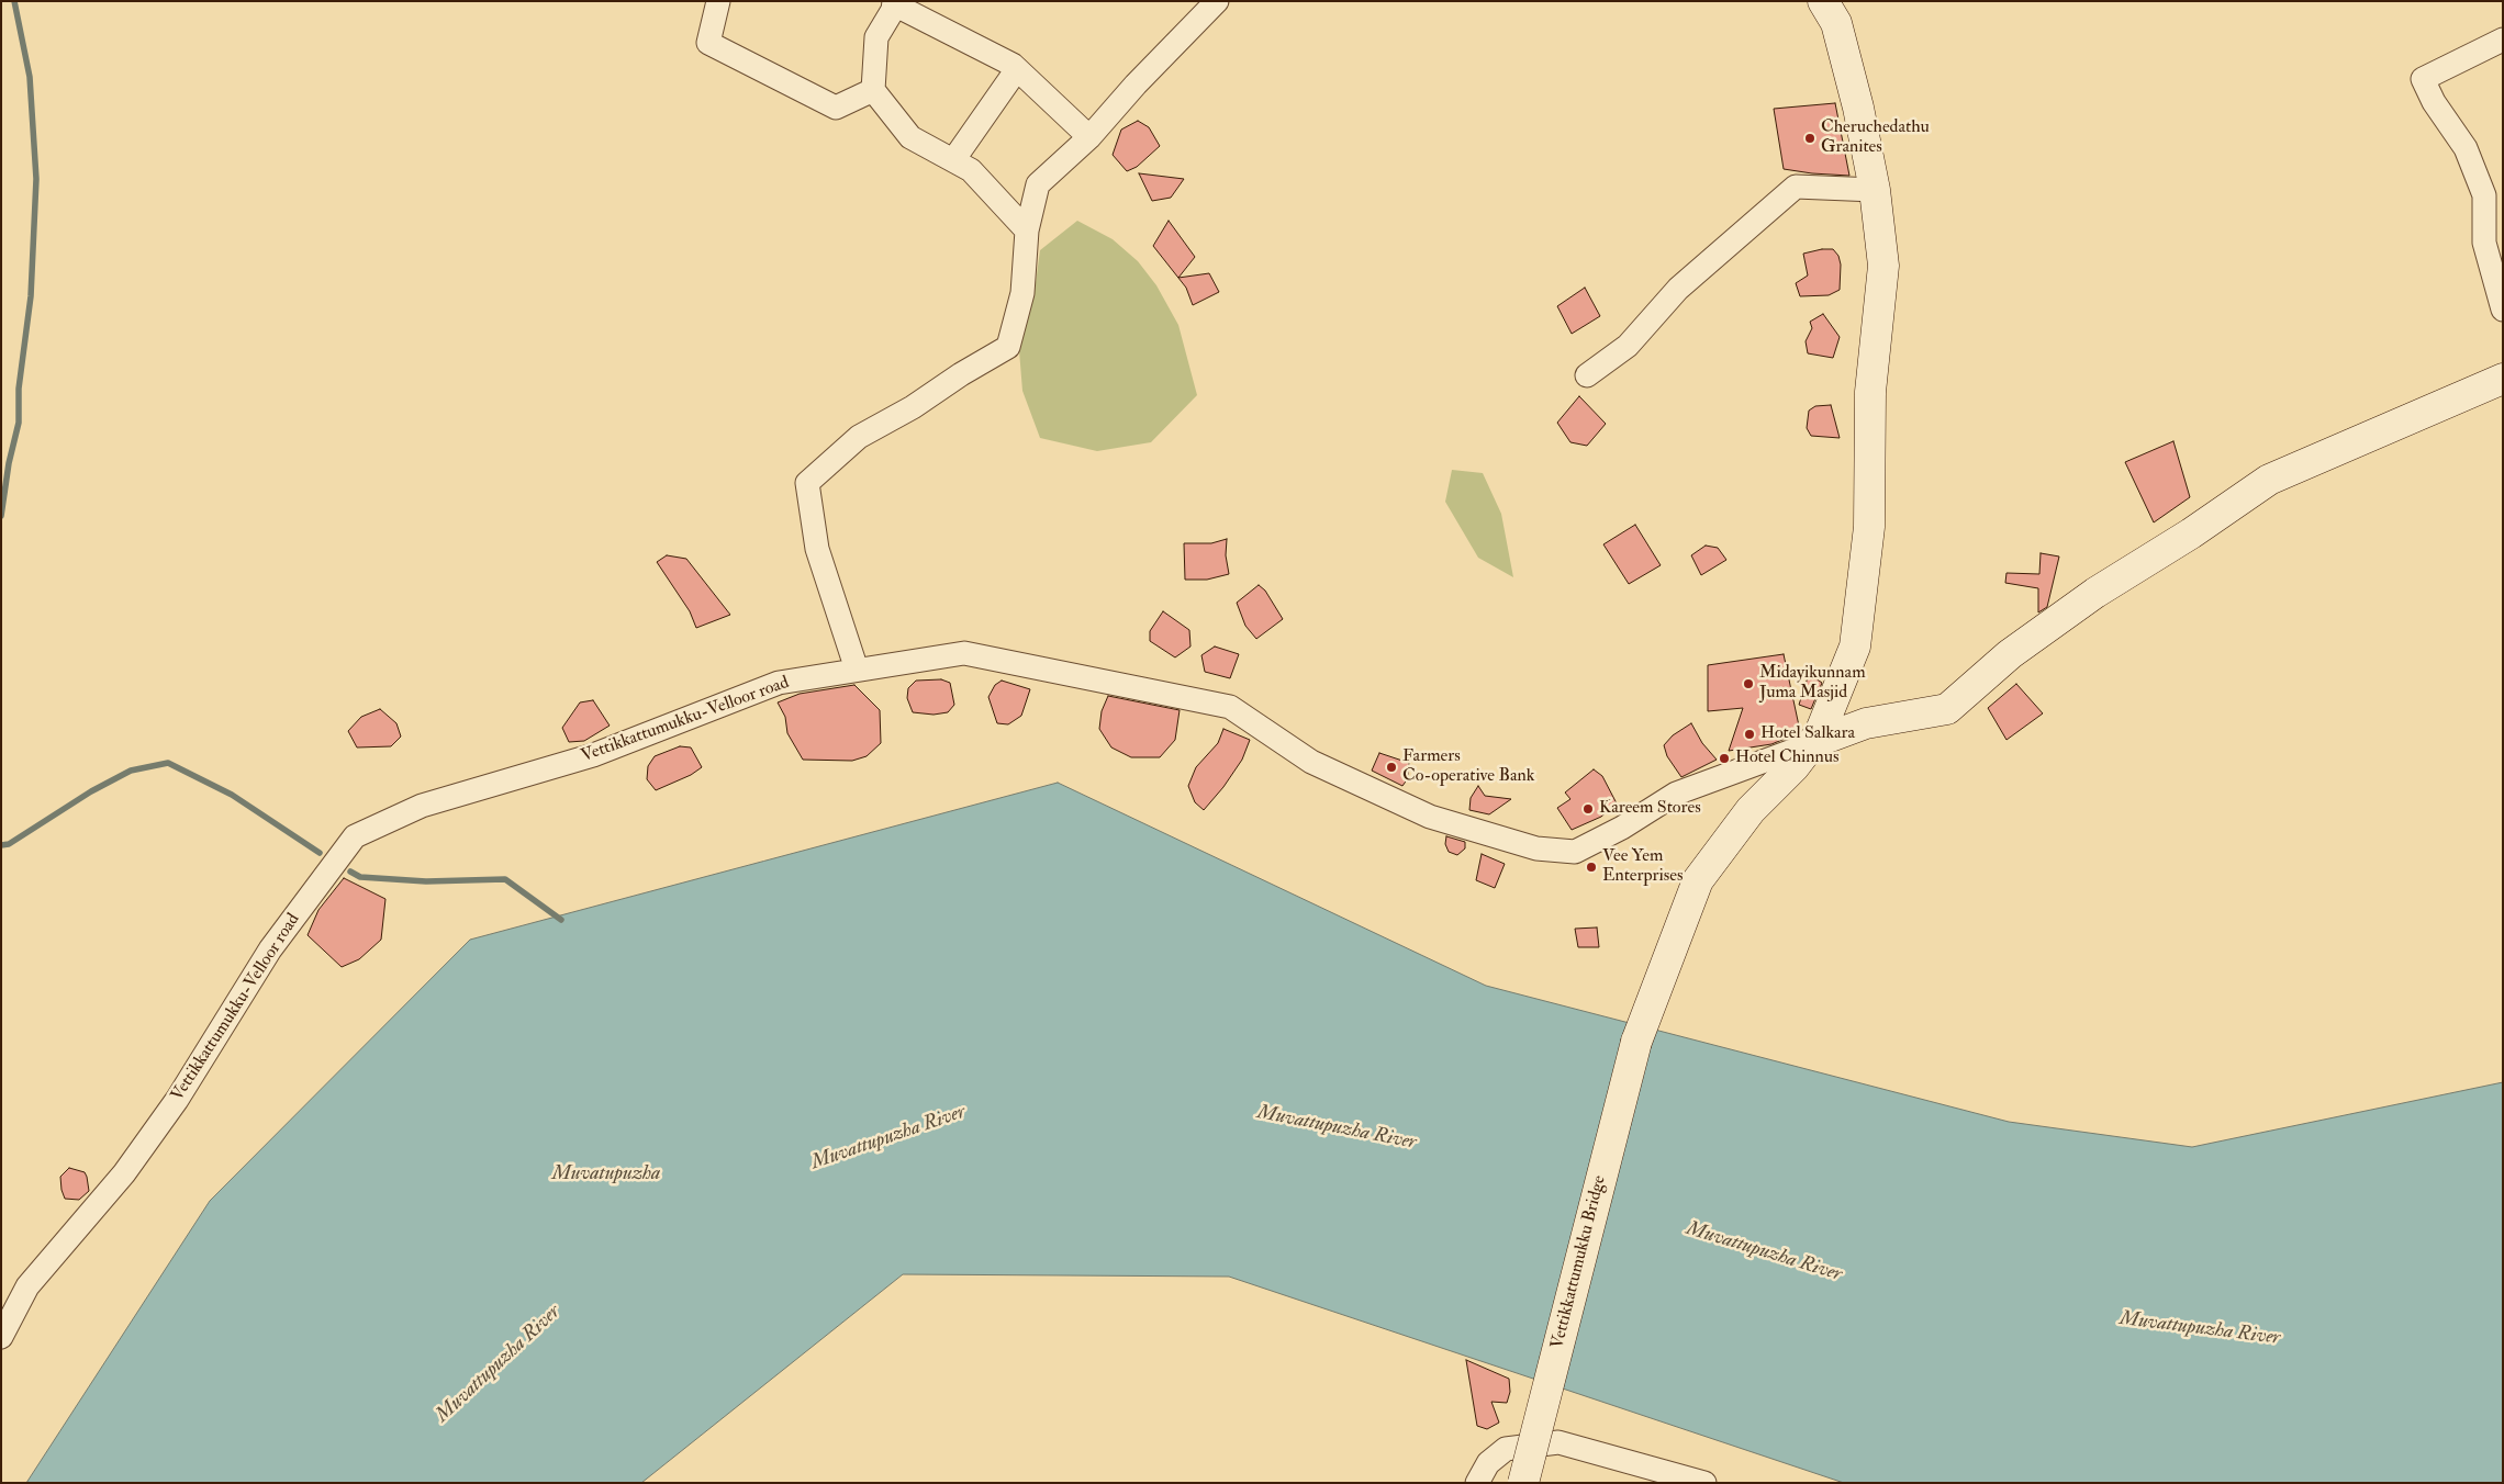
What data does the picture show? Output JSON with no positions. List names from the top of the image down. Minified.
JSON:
{"streets":{"main road":["Vettikkattumukku Bridge"],"street":["Vettikkattumukku-Velloor road"]},"crossings":[["Vettikkattumukku-Velloor road","Vettikkattumukku Bridge"]],"water":["Muvattupuzha River","Muvatupuzha"],"places":["Cheruchedathu Granites","Midayikunnam Juma Masjid","Hotel Salkara","Hotel Chinnus","Farmers Co-operative Bank","Kareem Stores","Vee Yem Enterprises"]}
